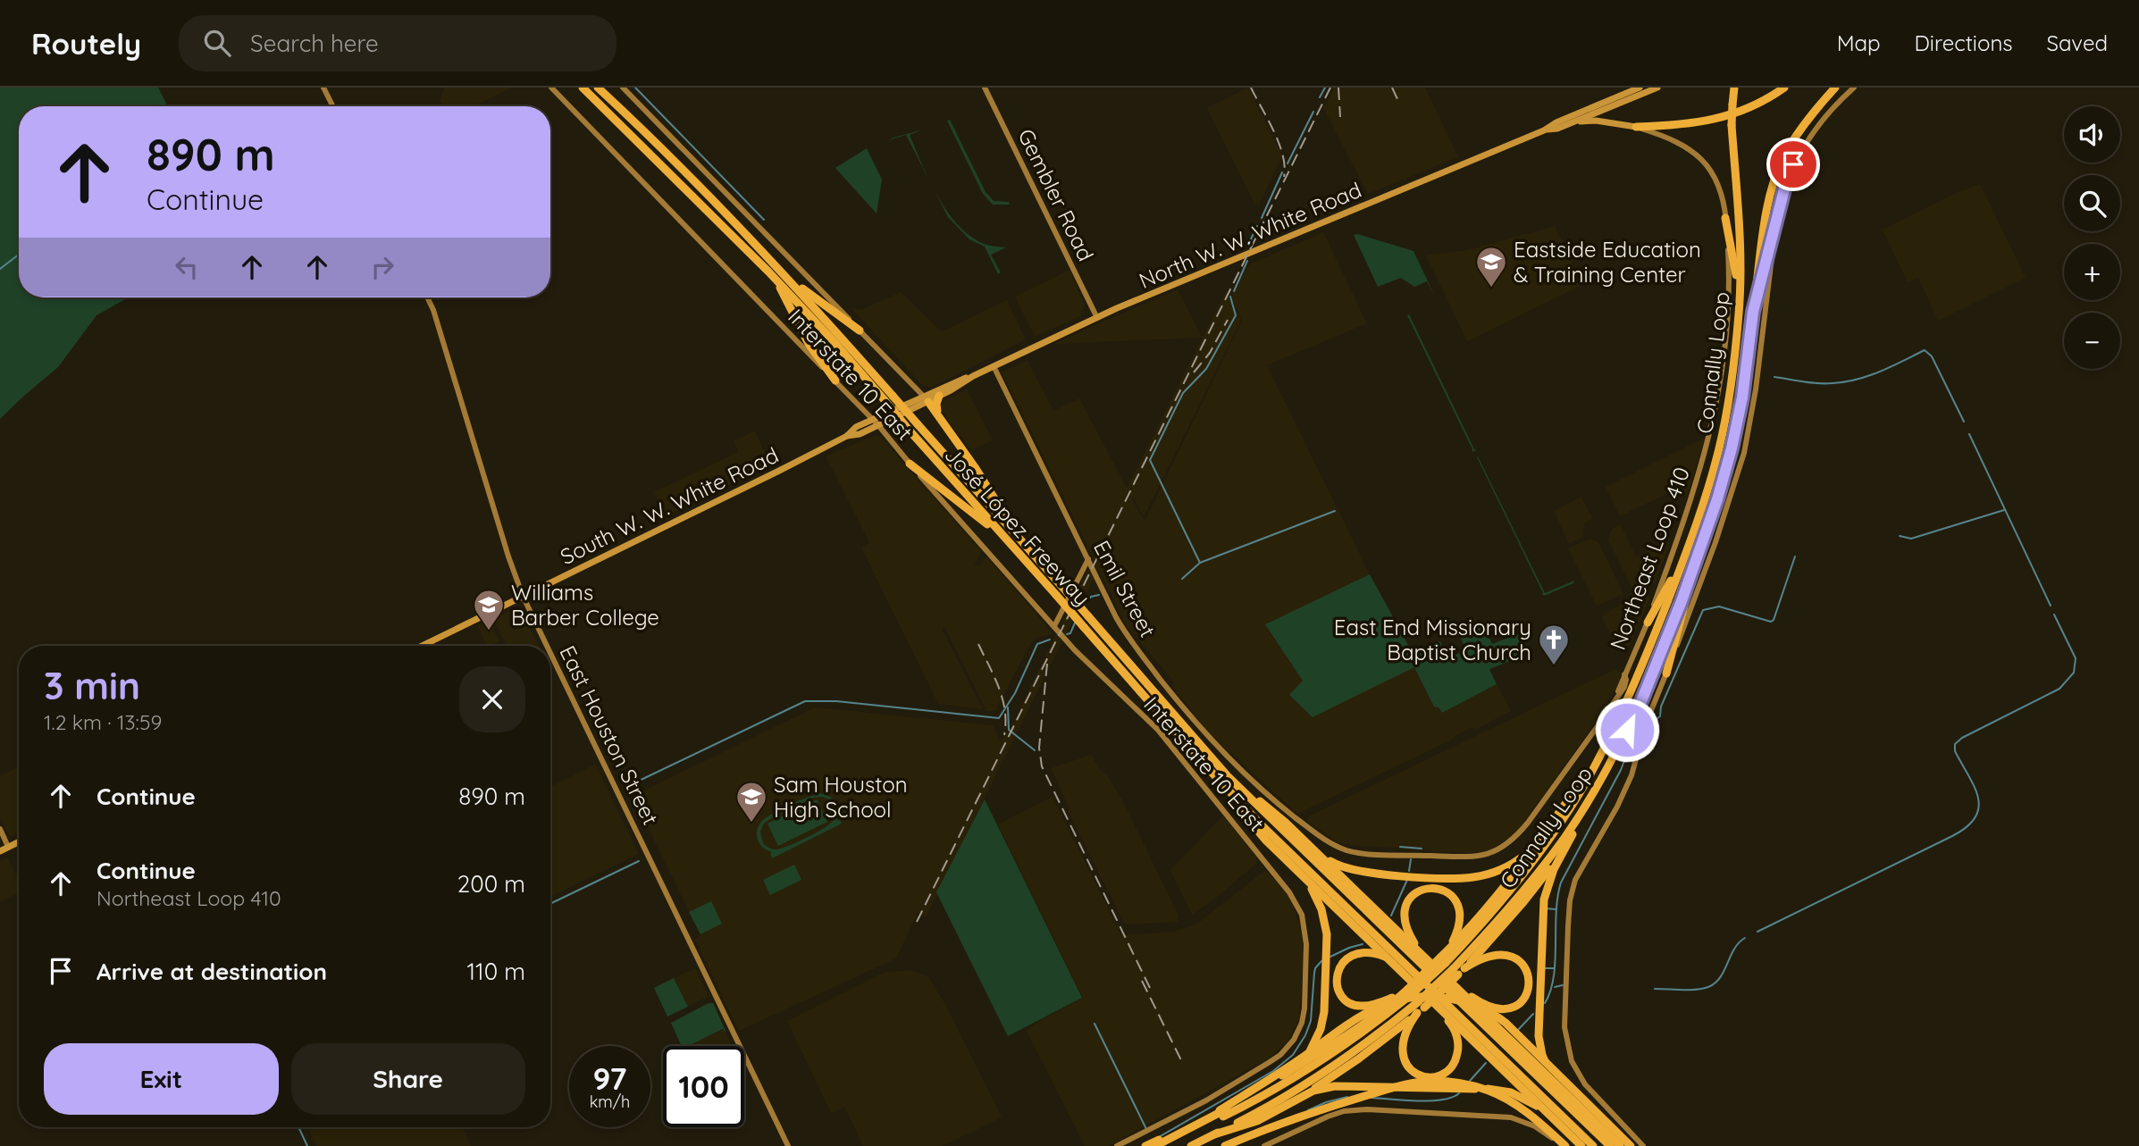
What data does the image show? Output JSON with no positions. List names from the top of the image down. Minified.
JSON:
{"streets":{"highway":["Connally Loop","José López Freeway"],"main road":["Gembler Road","North W. W. White Road","Interstate 10 East","South W. W. White Road","Northeast Loop 410","Emil Street","East Houston Street"]},"crossings":[["Gembler Road","North W. W. White Road"],["North W. W. White Road","Interstate 10 East"],["North W. W. White Road","South W. W. White Road"],["North W. W. White Road","Northeast Loop 410"],["North W. W. White Road","Emil Street"],["Interstate 10 East","South W. W. White Road"],["South W. W. White Road","East Houston Street"],["Northeast Loop 410","Emil Street"]],"places":{"school or university":["Eastside Education & Training Center","Williams Barber College","Sam Houston High School"],"church":["East End Missionary Baptist Church"]},"page":{"header":"Routely","search":"Search here","nav":["Map","Directions","Saved"],"map_buttons":["+","−"],"turn":["890 m","Continue"],"heading":["3 min","1.2 km · 13:59"],"list":[{"name":"Continue","value":"890 m"},{"name":"Continue","note":"Northeast Loop 410","value":"200 m"},{"name":"Arrive at destination","value":"110 m"}],"buttons":["Exit","Share"],"speed":"97 km/h","limit":"100"}}
